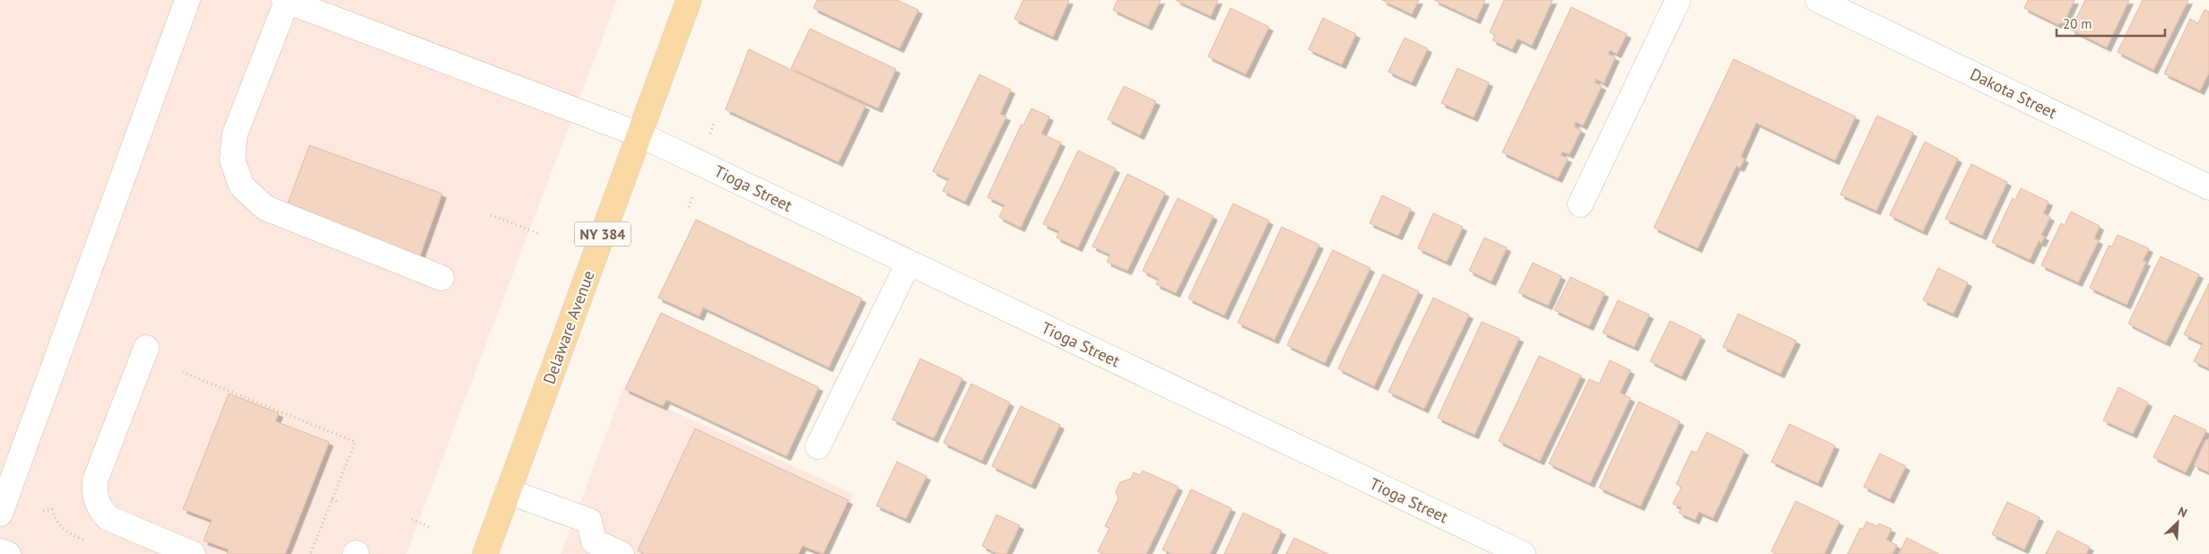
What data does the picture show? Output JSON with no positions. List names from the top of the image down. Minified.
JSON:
{"streets":{"main road":["NY 384","Delaware Avenue"],"street":["Dakota Street","Tioga Street"]},"crossings":[["Tioga Street","Delaware Avenue"]],"scale_bar":"20 m","north":"top right"}
